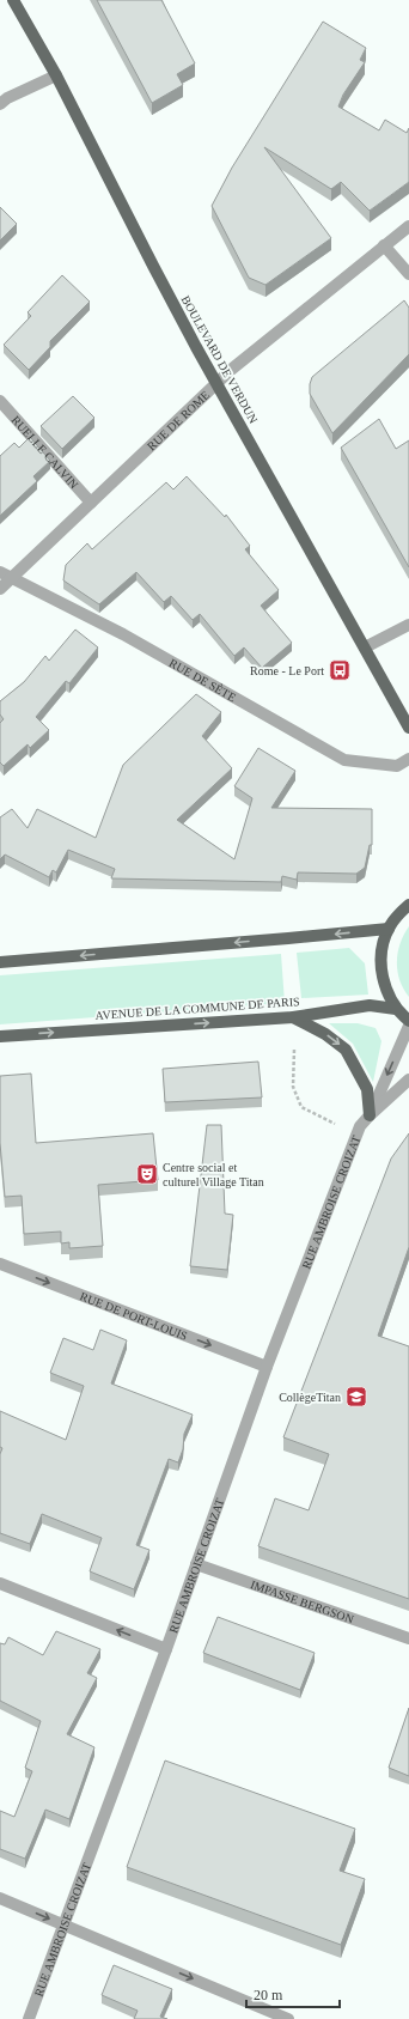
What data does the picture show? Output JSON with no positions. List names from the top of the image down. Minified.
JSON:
{"streets":{"main road":["BOULEVARD DE VERDUN","AVENUE DE LA COMMUNE DE PARIS"],"street":["RUE DE ROME","RUELLE CALVIN","RUE DE SÈTE","RUE AMBROISE CROIZAT","RUE DE PORT-LOUIS","IMPASSE BERGSON"]},"crossings":[["BOULEVARD DE VERDUN","RUE DE ROME"],["RUE DE ROME","RUELLE CALVIN"],["RUE DE ROME","RUE DE SÈTE"],["RUE AMBROISE CROIZAT","RUE DE PORT-LOUIS"],["RUE AMBROISE CROIZAT","IMPASSE BERGSON"]],"one_way":["RUE DE PORT-LOUIS"],"places":{"bus stop":["Rome - Le Port"],"theatre":["Centre social et culturel Village Titan"],"school or university":["CollègeTitan"]},"scale_bar":"20 m"}
